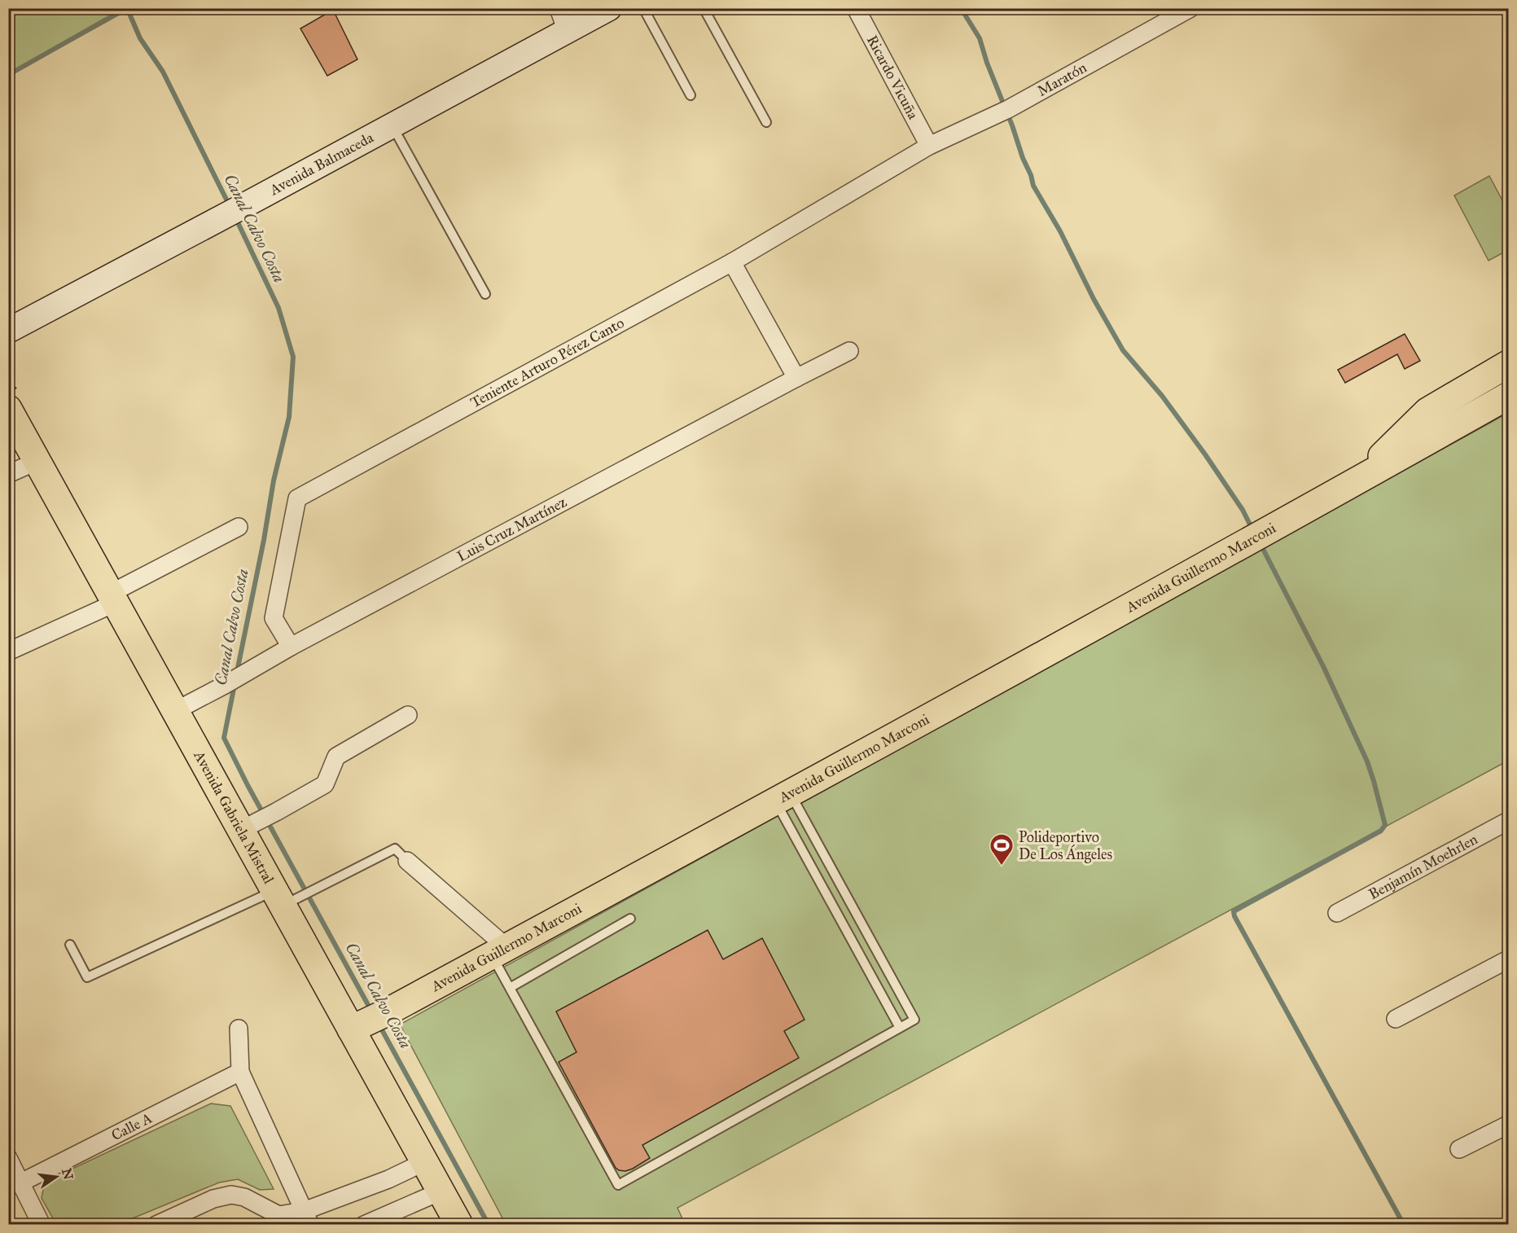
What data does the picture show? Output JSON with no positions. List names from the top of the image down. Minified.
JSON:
{"streets":{"main road":["Avenida Balmaceda","Avenida Guillermo Marconi","Avenida Gabriela Mistral"],"street":["Ricardo Vicuña","Maratón","Teniente Arturo Pérez Canto","Luis Cruz Martínez","Benjamín Moehrlen","Calle A"]},"crossings":[["Ricardo Vicuña","Maratón"],["Ricardo Vicuña","Teniente Arturo Pérez Canto"],["Maratón","Teniente Arturo Pérez Canto"],["Teniente Arturo Pérez Canto","Luis Cruz Martínez"],["Luis Cruz Martínez","Avenida Gabriela Mistral"],["Avenida Guillermo Marconi","Avenida Gabriela Mistral"]],"water":["Canal Calvo Costa"],"places":{"sports":["Polideportivo De Los Ángeles"]},"north":"right"}
